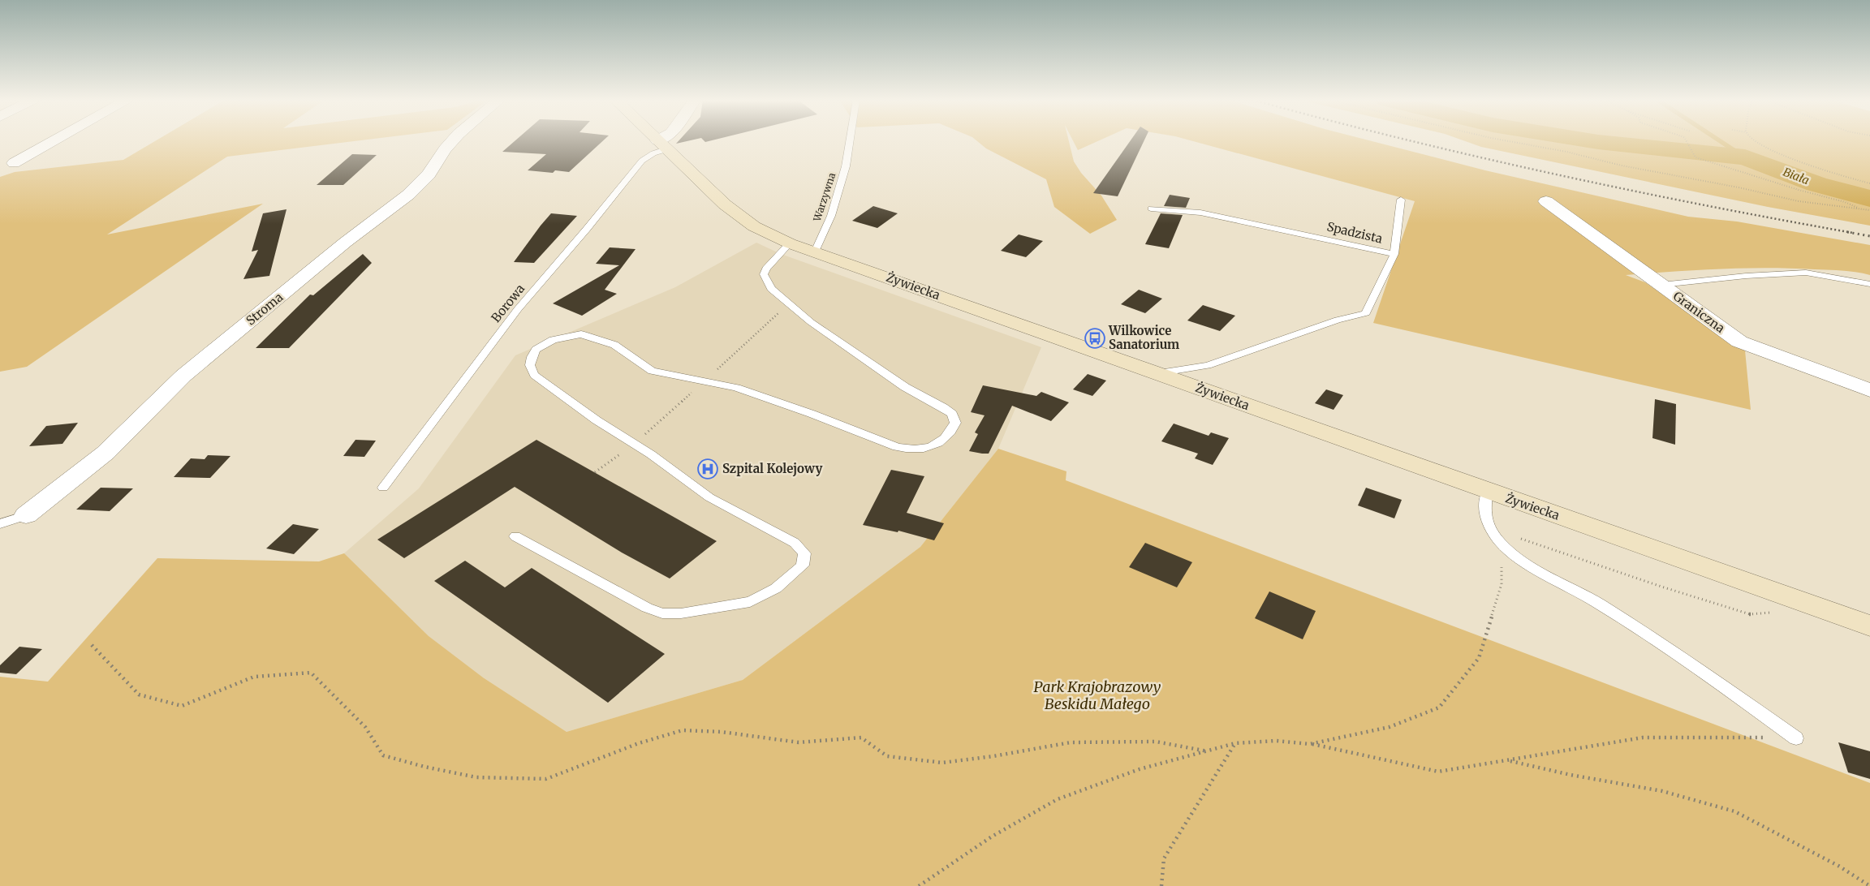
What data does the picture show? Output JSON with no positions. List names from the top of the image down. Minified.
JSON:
{"streets":{"main road":["Żywiecka"],"street":["Stroma","Graniczna"],"lane":["Warzywna","Spadzista","Borowa"]},"crossings":[["Warzywna","Żywiecka"],["Spadzista","Żywiecka"],["Żywiecka","Borowa"]],"water":["Biała"],"parks":["Park Krajobrazowy Beskidu Małego"],"places":{"bus stop":["Wilkowice Sanatorium"],"hospital":["Szpital Kolejowy"]}}
